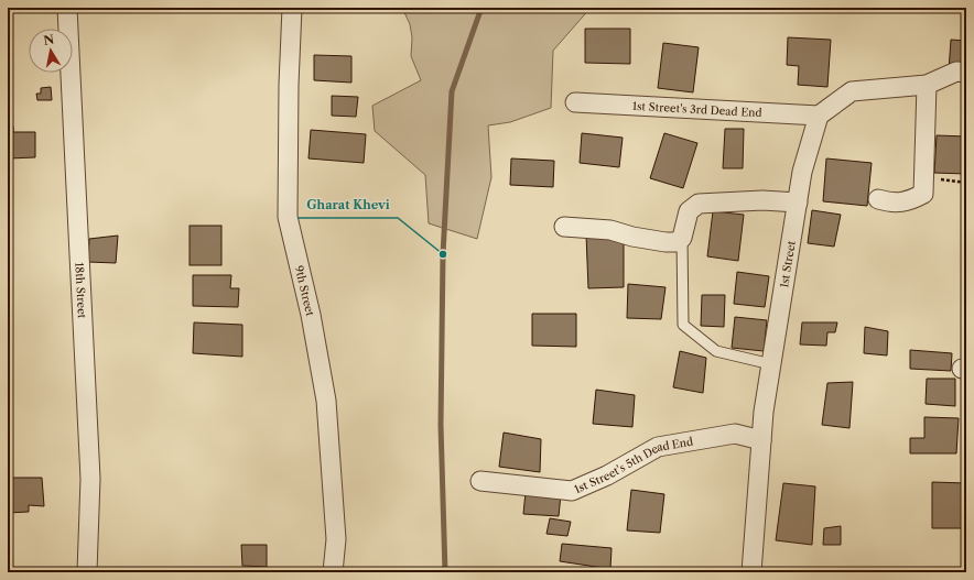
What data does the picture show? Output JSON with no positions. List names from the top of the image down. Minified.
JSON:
{"streets":{"street":["1st Street's 3rd Dead End","1st Street","18th Street","9th Street","1st Street's 5th Dead End"]},"crossings":[["1st Street's 3rd Dead End","1st Street"],["1st Street","1st Street's 5th Dead End"]],"places":["Gharat Khevi"],"north":"top"}
